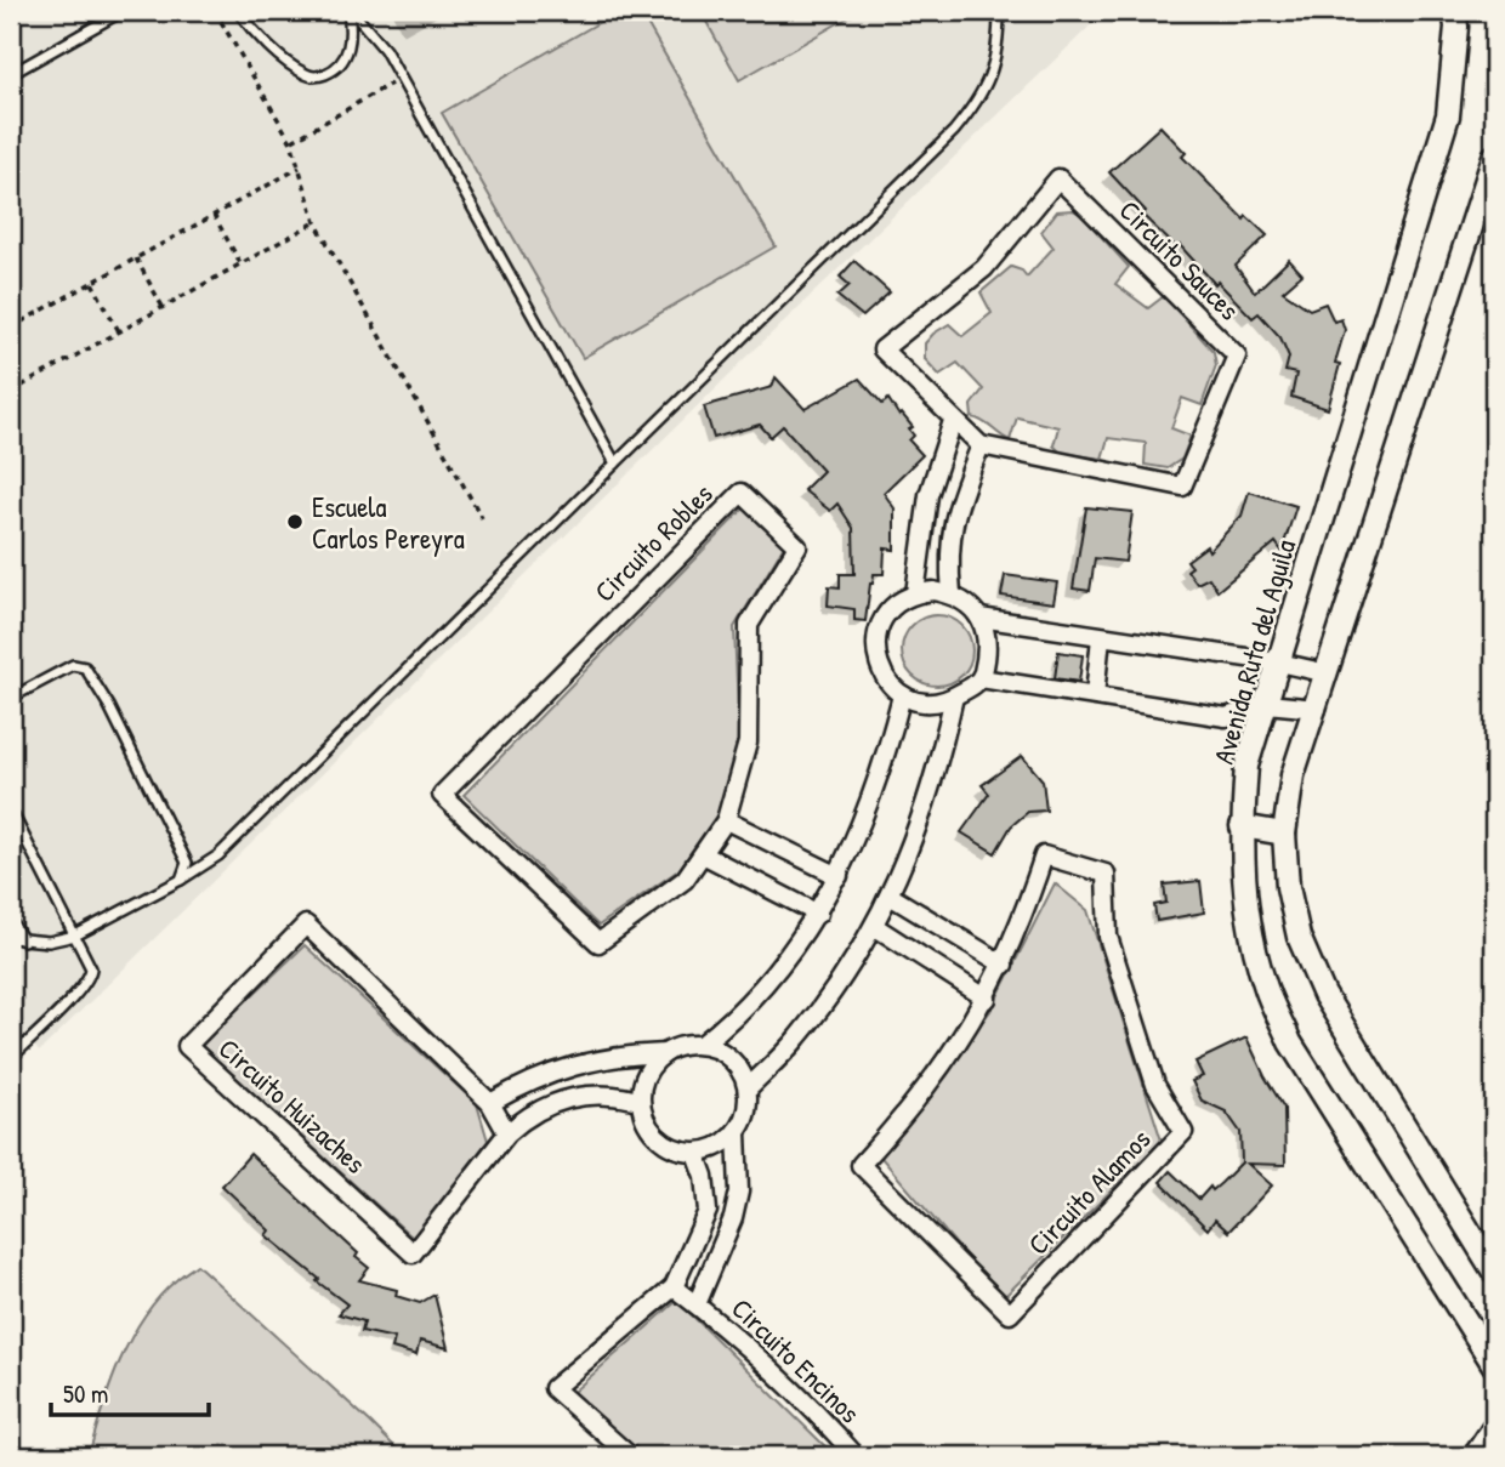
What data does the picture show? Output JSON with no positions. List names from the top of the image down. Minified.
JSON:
{"streets":{"street":["Circuito Sauces","Circuito Robles","Avenida Ruta del Aguila","Circuito Huizaches","Circuito Alamos","Circuito Encinos"]},"crossings":[["Circuito Huizaches","Circuito Encinos"]],"places":["Escuela Carlos Pereyra"],"scale_bar":"50 m"}
